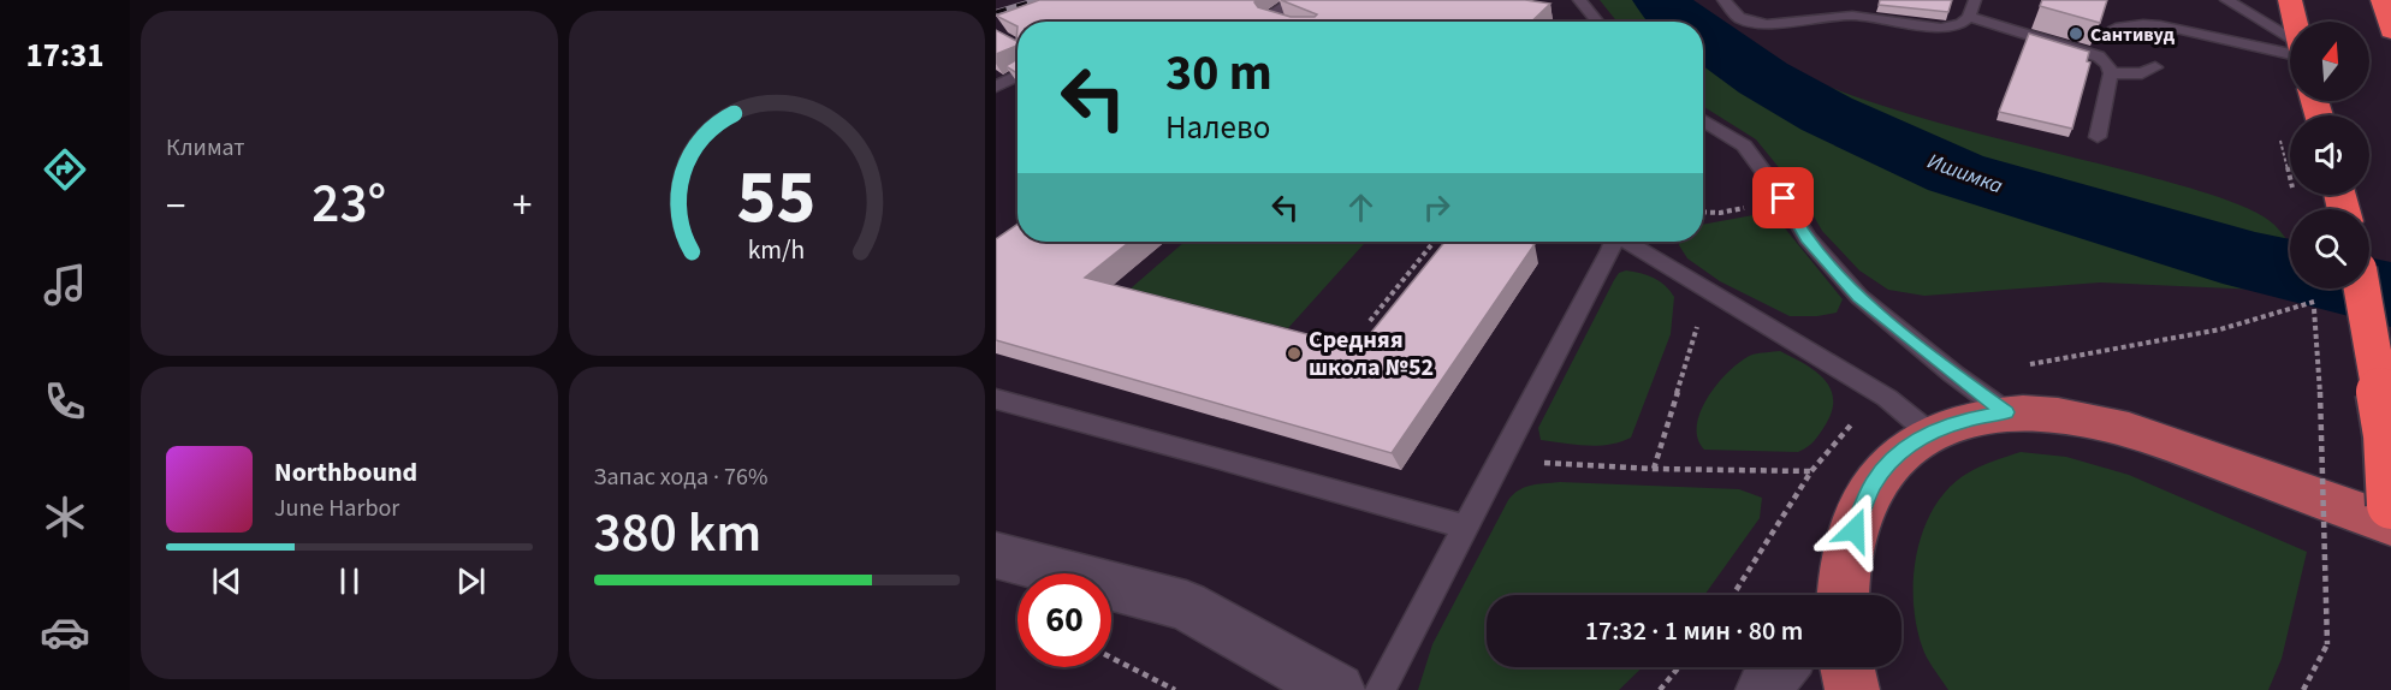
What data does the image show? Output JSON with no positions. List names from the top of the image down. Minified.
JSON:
{"water":["Ишимка"],"places":["Сантивуд","Средняя школа №52"],"north":"top","page":{"tabs":"17:31","tile":["Климат",["Запас хода · 76%","380 km"]],"turn":["30 m","Налево"],"heat":["−","23°","+"],"song":["Northbound","June Harbor"],"limit":"60","trip":"17:32 · 1 мин · 80 m","gauge":["55","km/h"]}}
